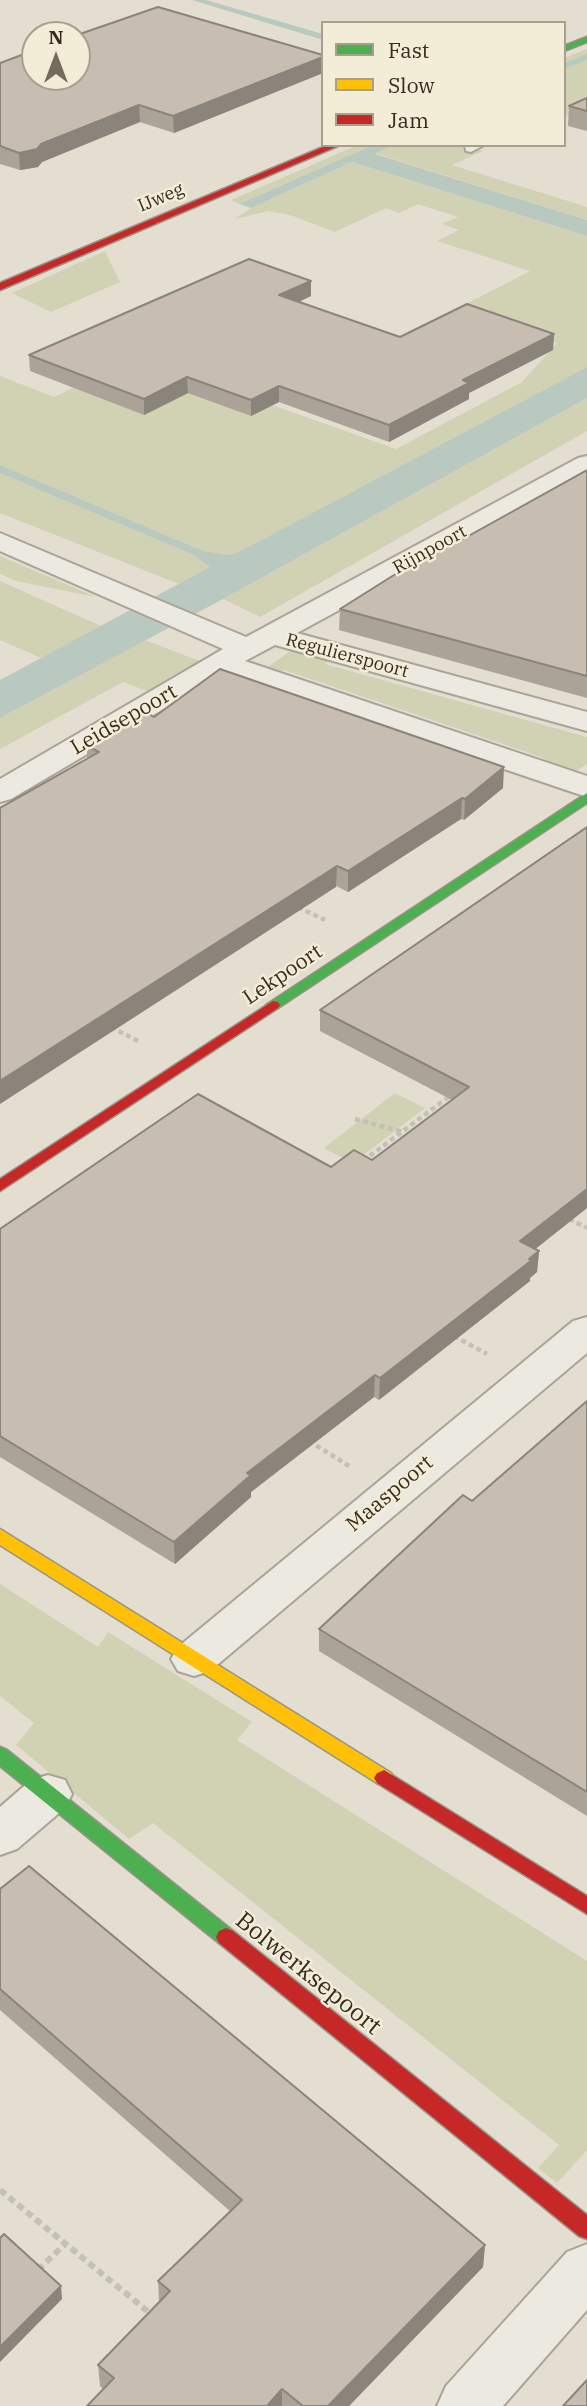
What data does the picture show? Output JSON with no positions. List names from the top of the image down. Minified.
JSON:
{"streets":{"street":["IJweg","Rijnpoort","Regulierspoort","Leidsepoort","Lekpoort","Maaspoort","Bolwerksepoort"]},"crossings":[["Rijnpoort","Regulierspoort"],["Rijnpoort","Leidsepoort"],["Regulierspoort","Leidsepoort"]],"legend":["Fast","Slow","Jam"],"north":"top"}
